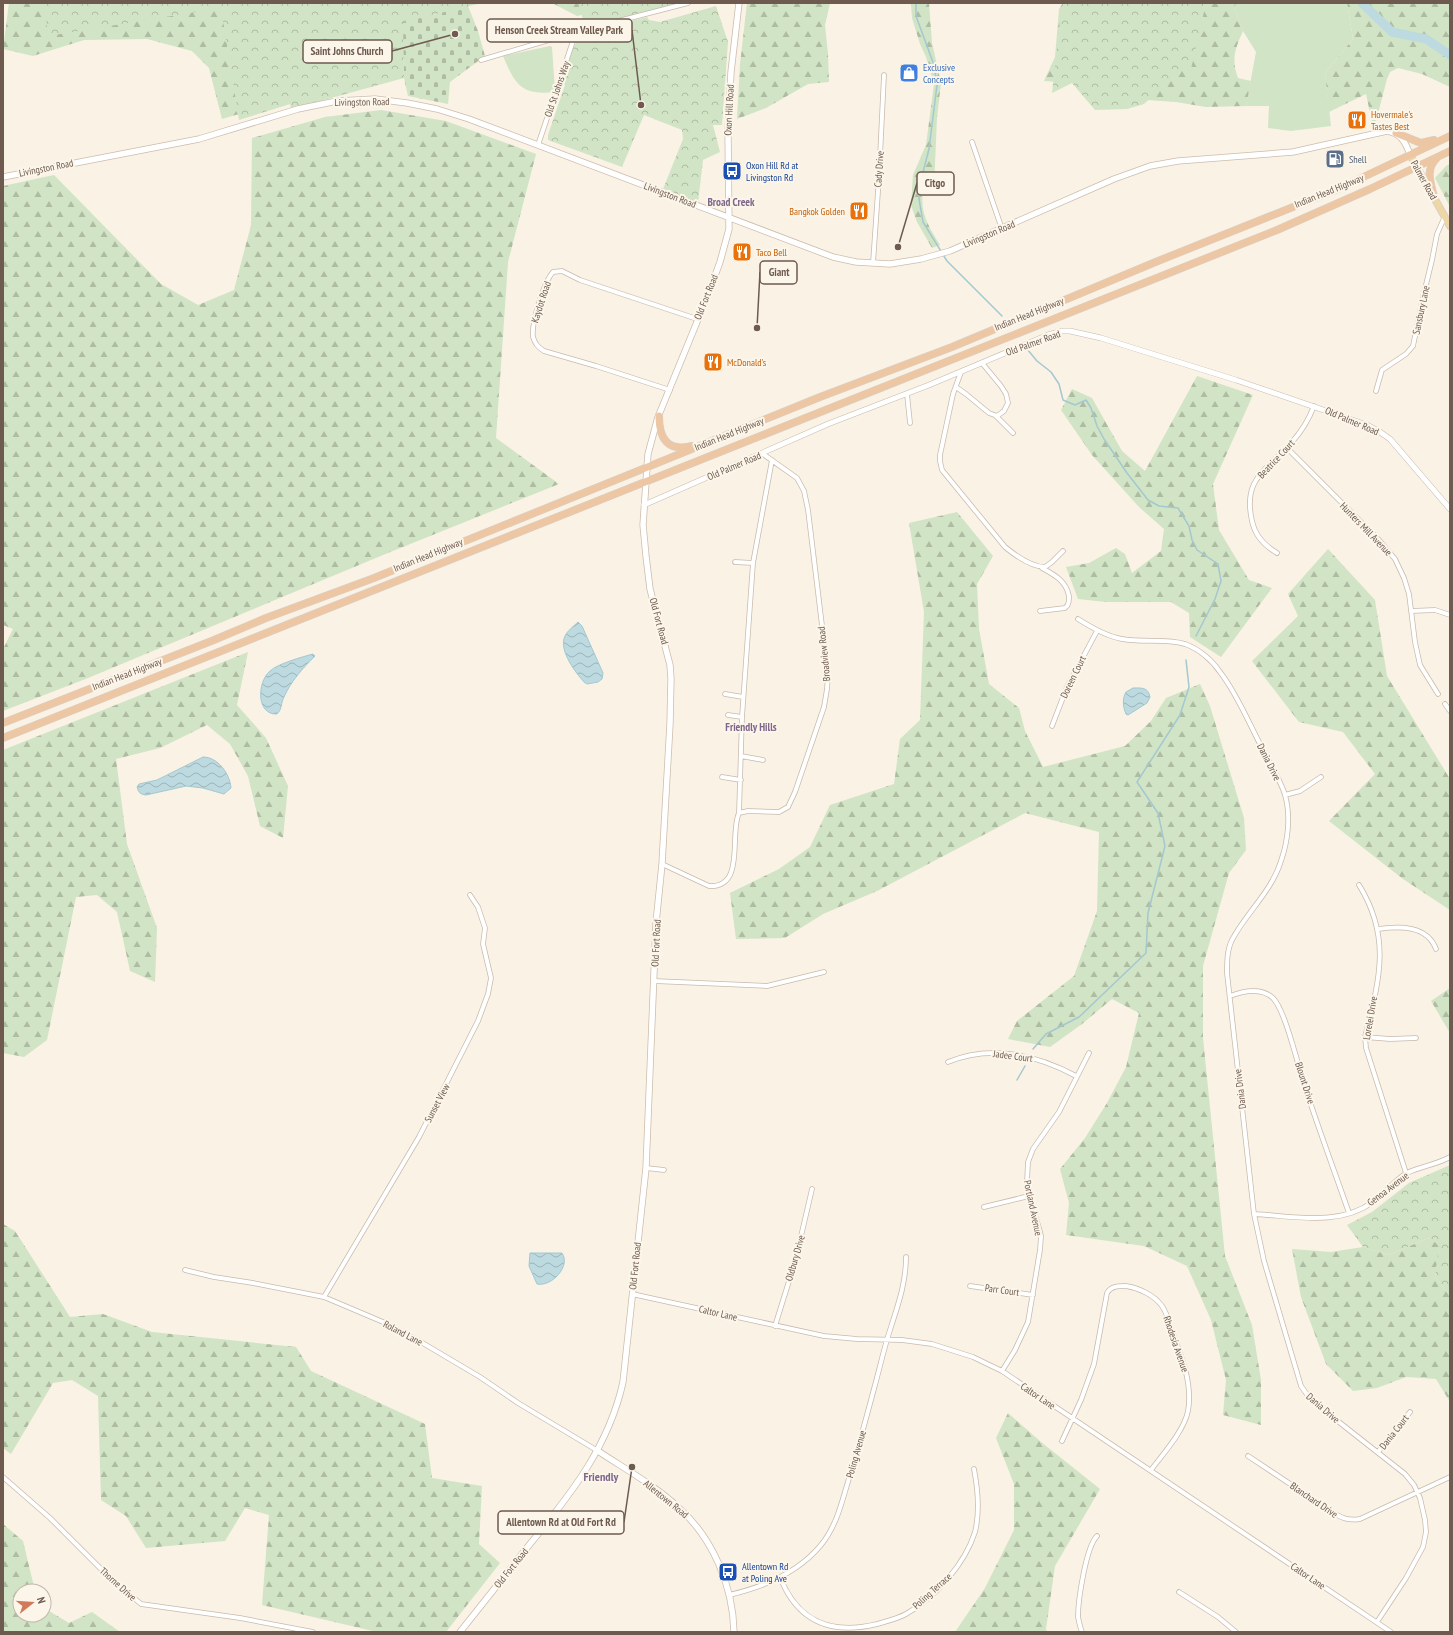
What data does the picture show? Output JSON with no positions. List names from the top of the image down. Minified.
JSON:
{"streets":{"highway":["Indian Head Highway"],"main road":["Livingston Road","Oxon Hill Road","Palmer Road","Old Fort Road","Allentown Road"],"street":["Old St Johns Way","Cady Drive","Kaydot Road","Sansbury Lane","Old Palmer Road","Beatrice Court","Hunters Mill Avenue","Broadview Road","Doreen Court","Dania Drive","Lorelei Drive","Jadee Court","Blount Drive","Sunset View","Genoa Avenue","Portland Avenue","Oldbury Drive","Parr Court","Caltor Lane","Roland Lane","Rhodesia Avenue","Dania Court","Poling Avenue","Blanchard Drive","Thorne Drive","Poling Terrace"]},"crossings":[["Old St Johns Way","Livingston Road"],["Livingston Road","Oxon Hill Road"],["Livingston Road","Cady Drive"],["Livingston Road","Old Fort Road"],["Oxon Hill Road","Old Fort Road"],["Palmer Road","Indian Head Highway"],["Palmer Road","Sansbury Lane"],["Indian Head Highway","Old Fort Road"],["Old Fort Road","Kaydot Road"],["Old Fort Road","Old Palmer Road"],["Old Fort Road","Caltor Lane"],["Old Fort Road","Roland Lane"],["Old Fort Road","Allentown Road"],["Old Palmer Road","Beatrice Court"],["Old Palmer Road","Broadview Road"],["Beatrice Court","Hunters Mill Avenue"],["Doreen Court","Dania Drive"],["Dania Drive","Blount Drive"],["Dania Drive","Genoa Avenue"],["Dania Drive","Caltor Lane"],["Dania Drive","Dania Court"],["Dania Drive","Blanchard Drive"],["Lorelei Drive","Genoa Avenue"],["Jadee Court","Portland Avenue"],["Blount Drive","Genoa Avenue"],["Sunset View","Roland Lane"],["Portland Avenue","Parr Court"],["Portland Avenue","Caltor Lane"],["Oldbury Drive","Caltor Lane"],["Caltor Lane","Rhodesia Avenue"],["Caltor Lane","Poling Avenue"],["Roland Lane","Allentown Road"],["Poling Avenue","Allentown Road"],["Poling Avenue","Poling Terrace"]],"districts":["Broad Creek","Friendly Hills","Friendly"],"places":{"other":["Saint Johns Church","Henson Creek Stream Valley Park","Citgo","Giant","Allentown Rd at Old Fort Rd"],"shop":["Exclusive Concepts"],"restaurant":["Hovermale's Tastes Best","Bangkok Golden","Taco Bell","McDonald's"],"fuel station":["Shell"],"bus stop":["Oxon Hill Rd at Livingston Rd","Allentown Rd at Poling Ave"]},"north":"right"}
